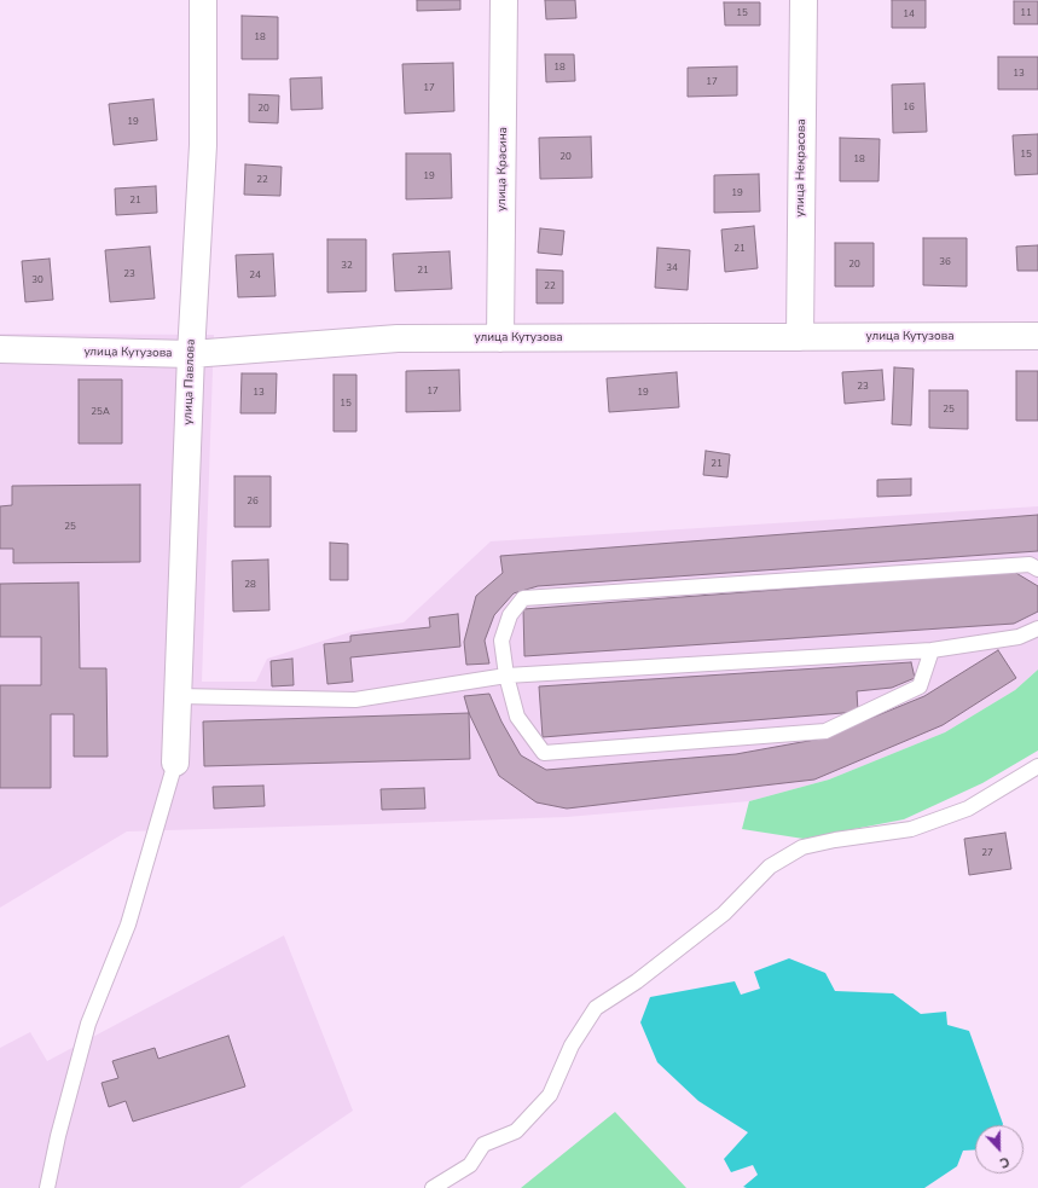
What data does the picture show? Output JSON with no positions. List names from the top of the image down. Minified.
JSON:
{"streets":{"street":["улица Некрасова","улица Красина","улица Кутузова","улица Павлова"]},"crossings":[["улица Некрасова","улица Кутузова"],["улица Красина","улица Кутузова"],["улица Кутузова","улица Павлова"]],"house_numbers":["15","11","14","18","18","13","17","17","16","20","19","15","20","18","19","22","19","21","21","36","20","32","34","21","23","24","30","22","23","17","13","19","15","25","25А","21","26","25","28","27"],"north":"bottom"}
